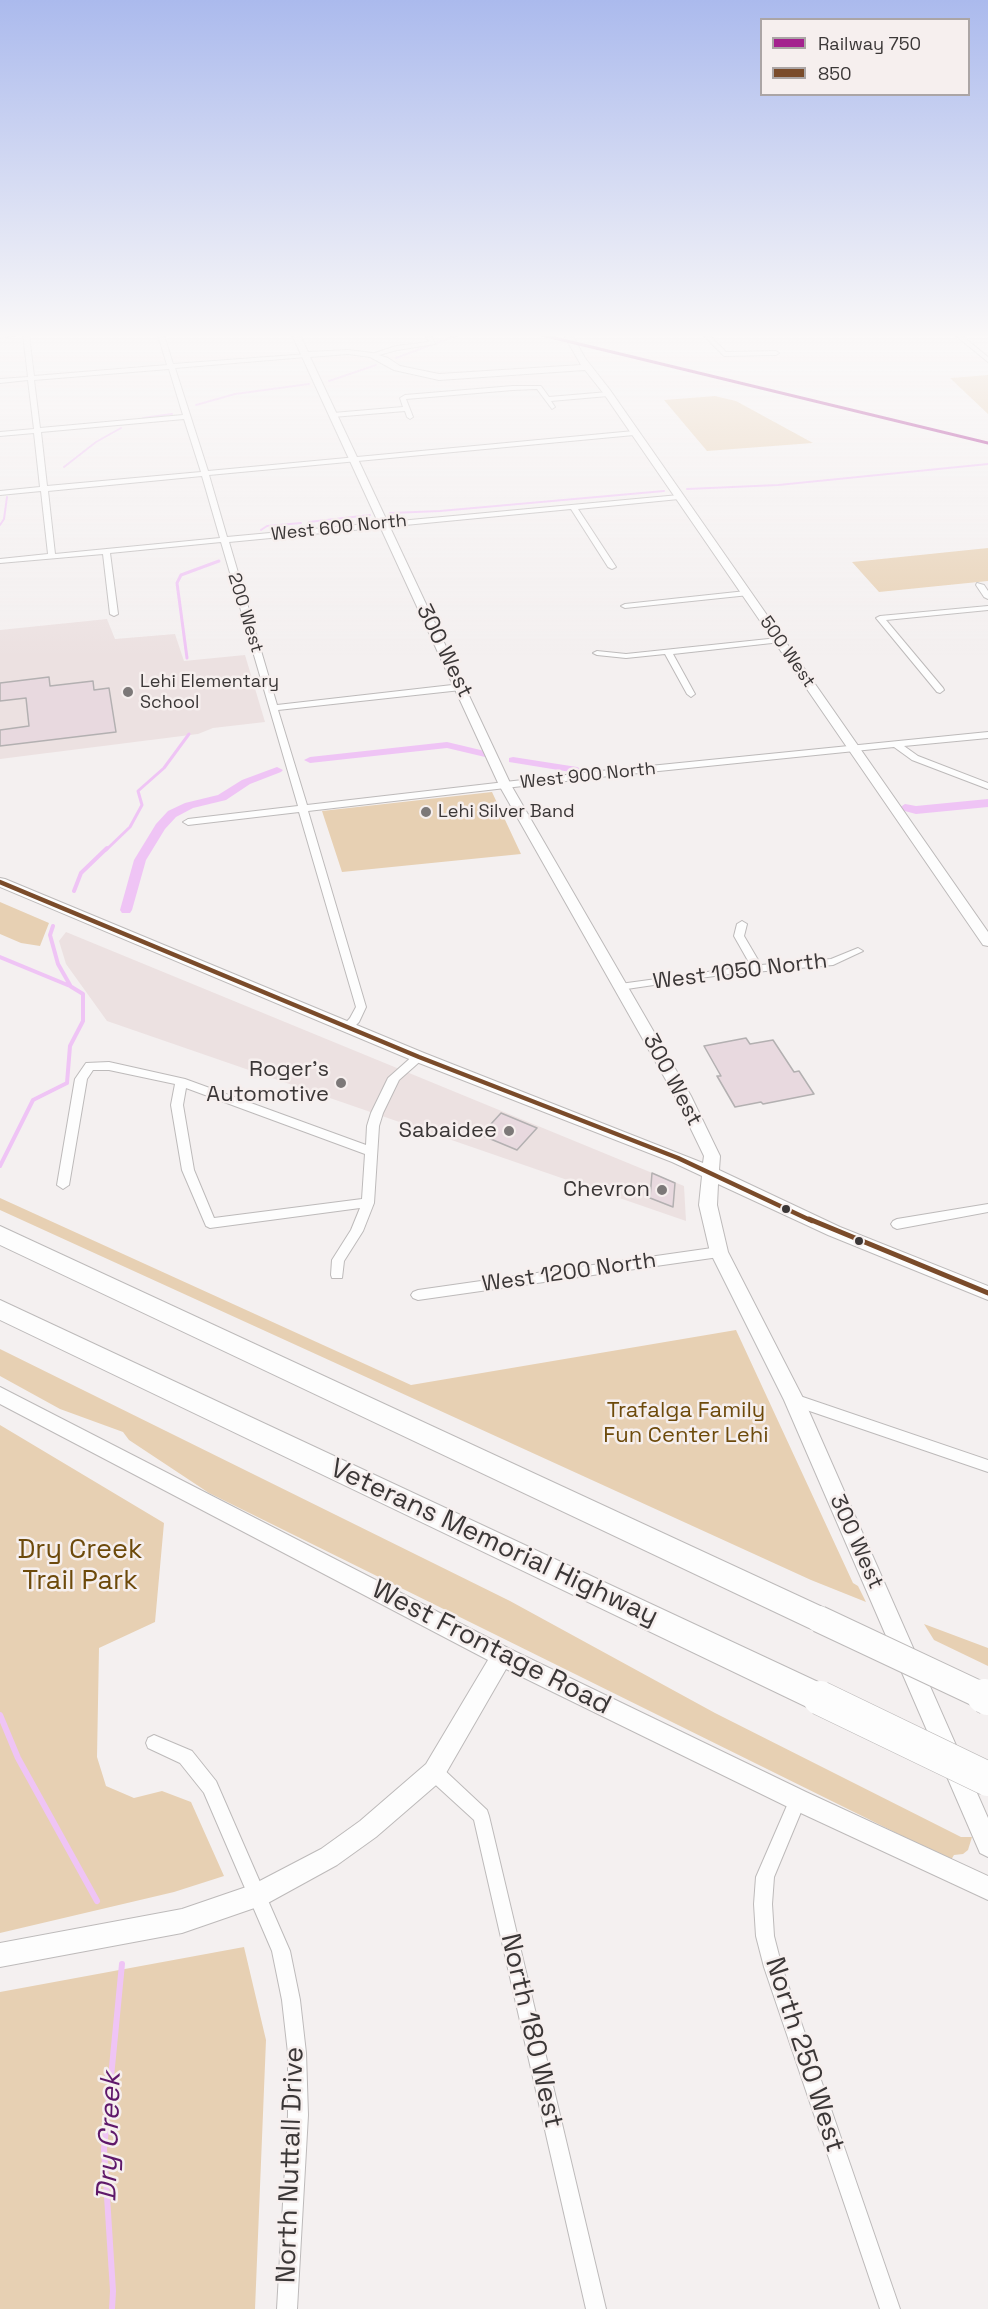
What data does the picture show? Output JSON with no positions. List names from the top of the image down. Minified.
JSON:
{"streets":{"highway":["Veterans Memorial Highway"],"street":["West 600 North","200 West","300 West","500 West","West 900 North","West 1050 North","West 1200 North","West Frontage Road","North 180 West","North 250 West","North Nuttall Drive"]},"crossings":[["West 600 North","200 West"],["West 600 North","300 West"],["West 600 North","500 West"],["200 West","West 900 North"],["300 West","West 900 North"],["300 West","West 1050 North"],["300 West","West 1200 North"],["500 West","West 900 North"],["West Frontage Road","North 250 West"]],"water":["Dry Creek"],"parks":["Trafalga Family Fun Center Lehi","Dry Creek Trail Park"],"places":["Lehi Elementary School","Lehi Silver Band","Roger's Automotive","Sabaidee","Chevron"],"lines":["rail line 750","transit line 850"],"legend":["Railway 750","850"]}
